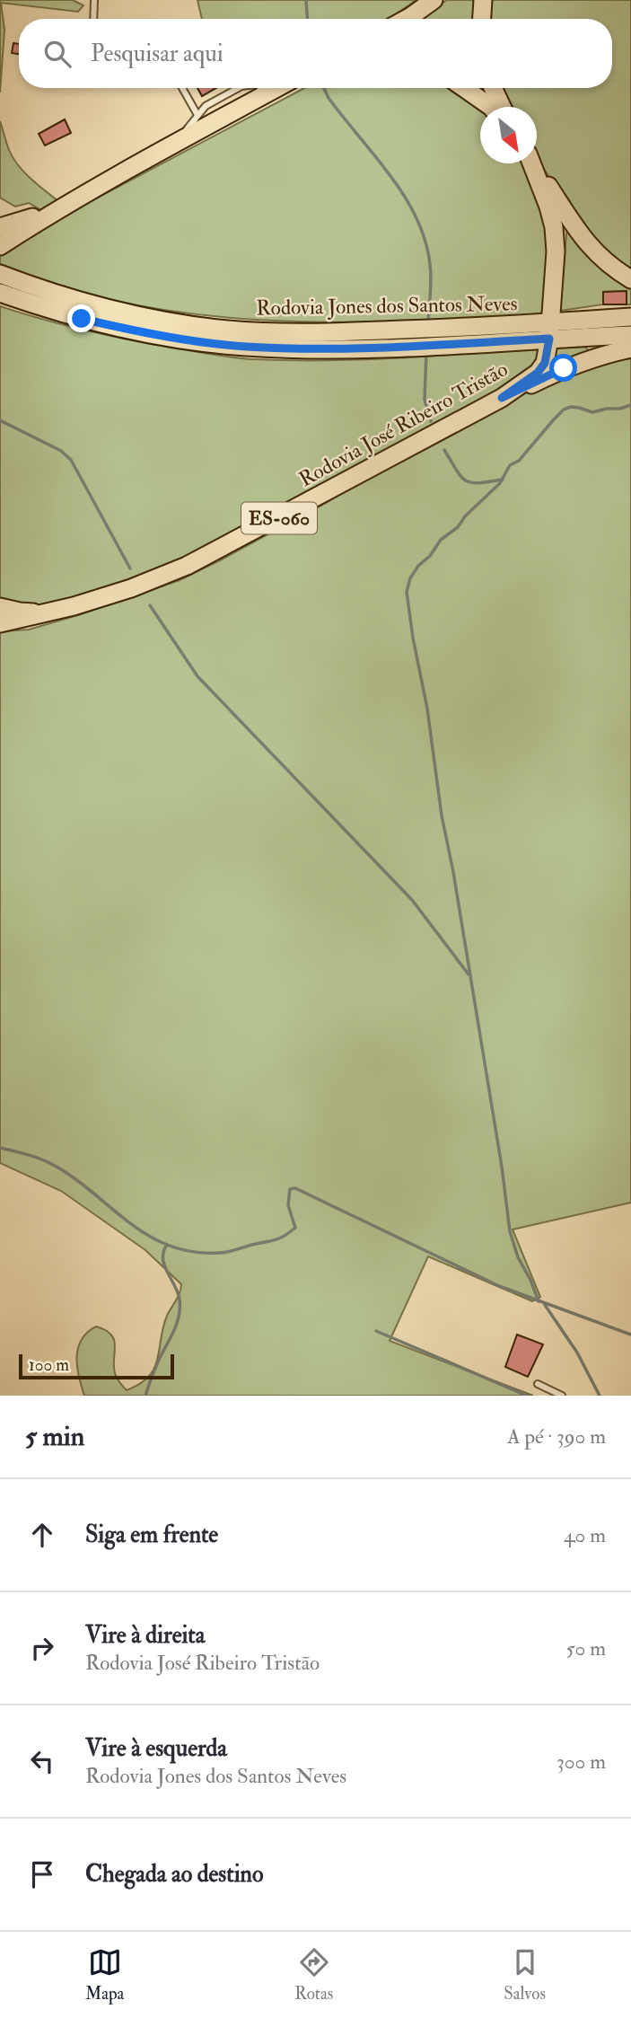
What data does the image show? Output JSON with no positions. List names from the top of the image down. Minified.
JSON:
{"streets":{"main road":["Rodovia Jones dos Santos Neves","Rodovia José Ribeiro Tristão","ES-060"]},"crossings":[["Rodovia Jones dos Santos Neves","Rodovia José Ribeiro Tristão"],["Rodovia José Ribeiro Tristão","ES-060"]],"scale_bar":"100 m","north":"bottom right","page":{"search":"Pesquisar aqui","scale":"100 m","heading":["5 min","A pé · 390 m"],"list":[["Siga em frente","40 m"],["Vire à direita","Rodovia José Ribeiro Tristão","50 m"],["Vire à esquerda","Rodovia Jones dos Santos Neves","300 m"],"Chegada ao destino"],"nav":["Mapa","Rotas","Salvos"]}}
